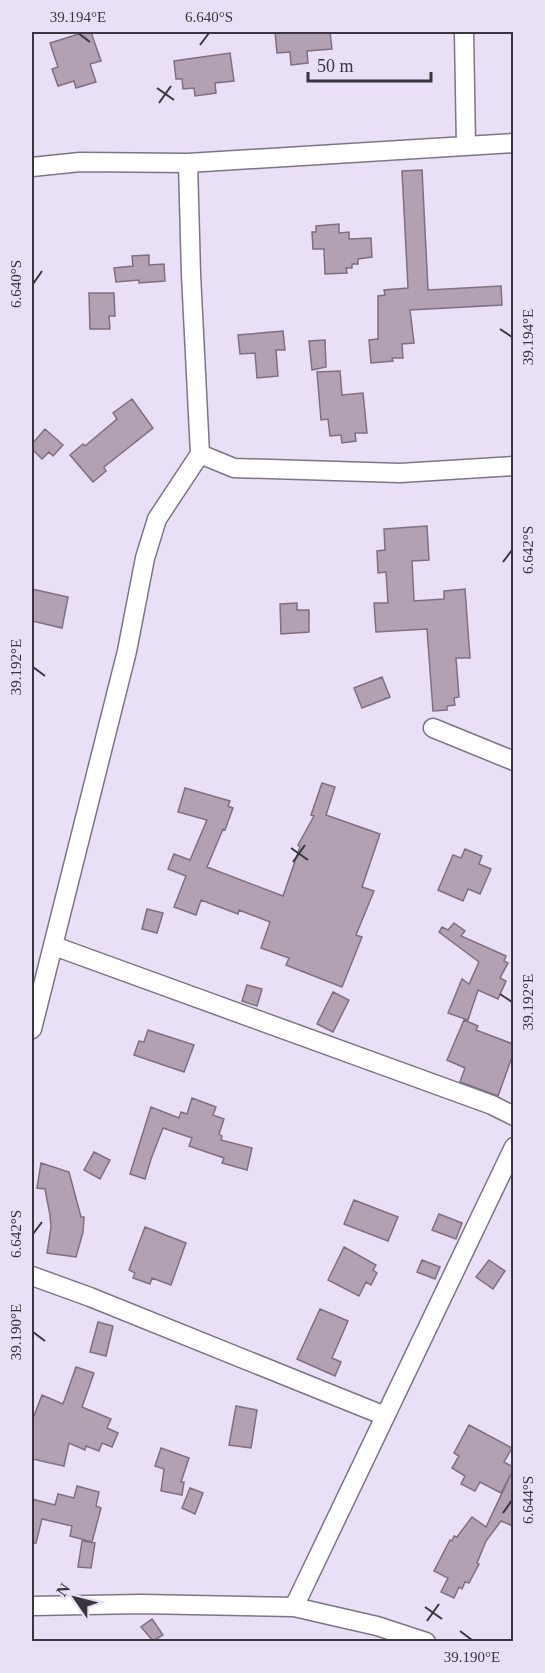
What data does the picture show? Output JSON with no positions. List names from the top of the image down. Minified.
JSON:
{"scale_bar":"50 m","north":"top left","coordinates":["39.194°E","6.640°S","6.642°S","39.192°E","39.190°E","6.644°S"]}
